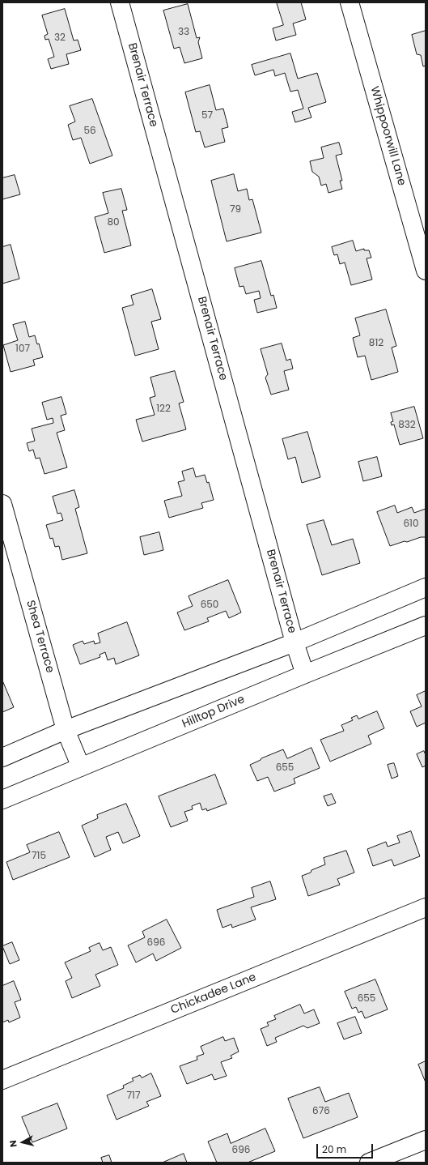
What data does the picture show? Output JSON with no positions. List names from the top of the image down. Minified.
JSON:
{"streets":{"street":["Brenair Terrace","Whippoorwill Lane","Shea Terrace","Hilltop Drive","Chickadee Lane"]},"crossings":[["Brenair Terrace","Hilltop Drive"],["Shea Terrace","Hilltop Drive"]],"house_numbers":["33","32","57","56","79","80","812","107","122","832","610","650","655","715","696","655","717","676","696"],"scale_bar":"20 m","north":"left"}
